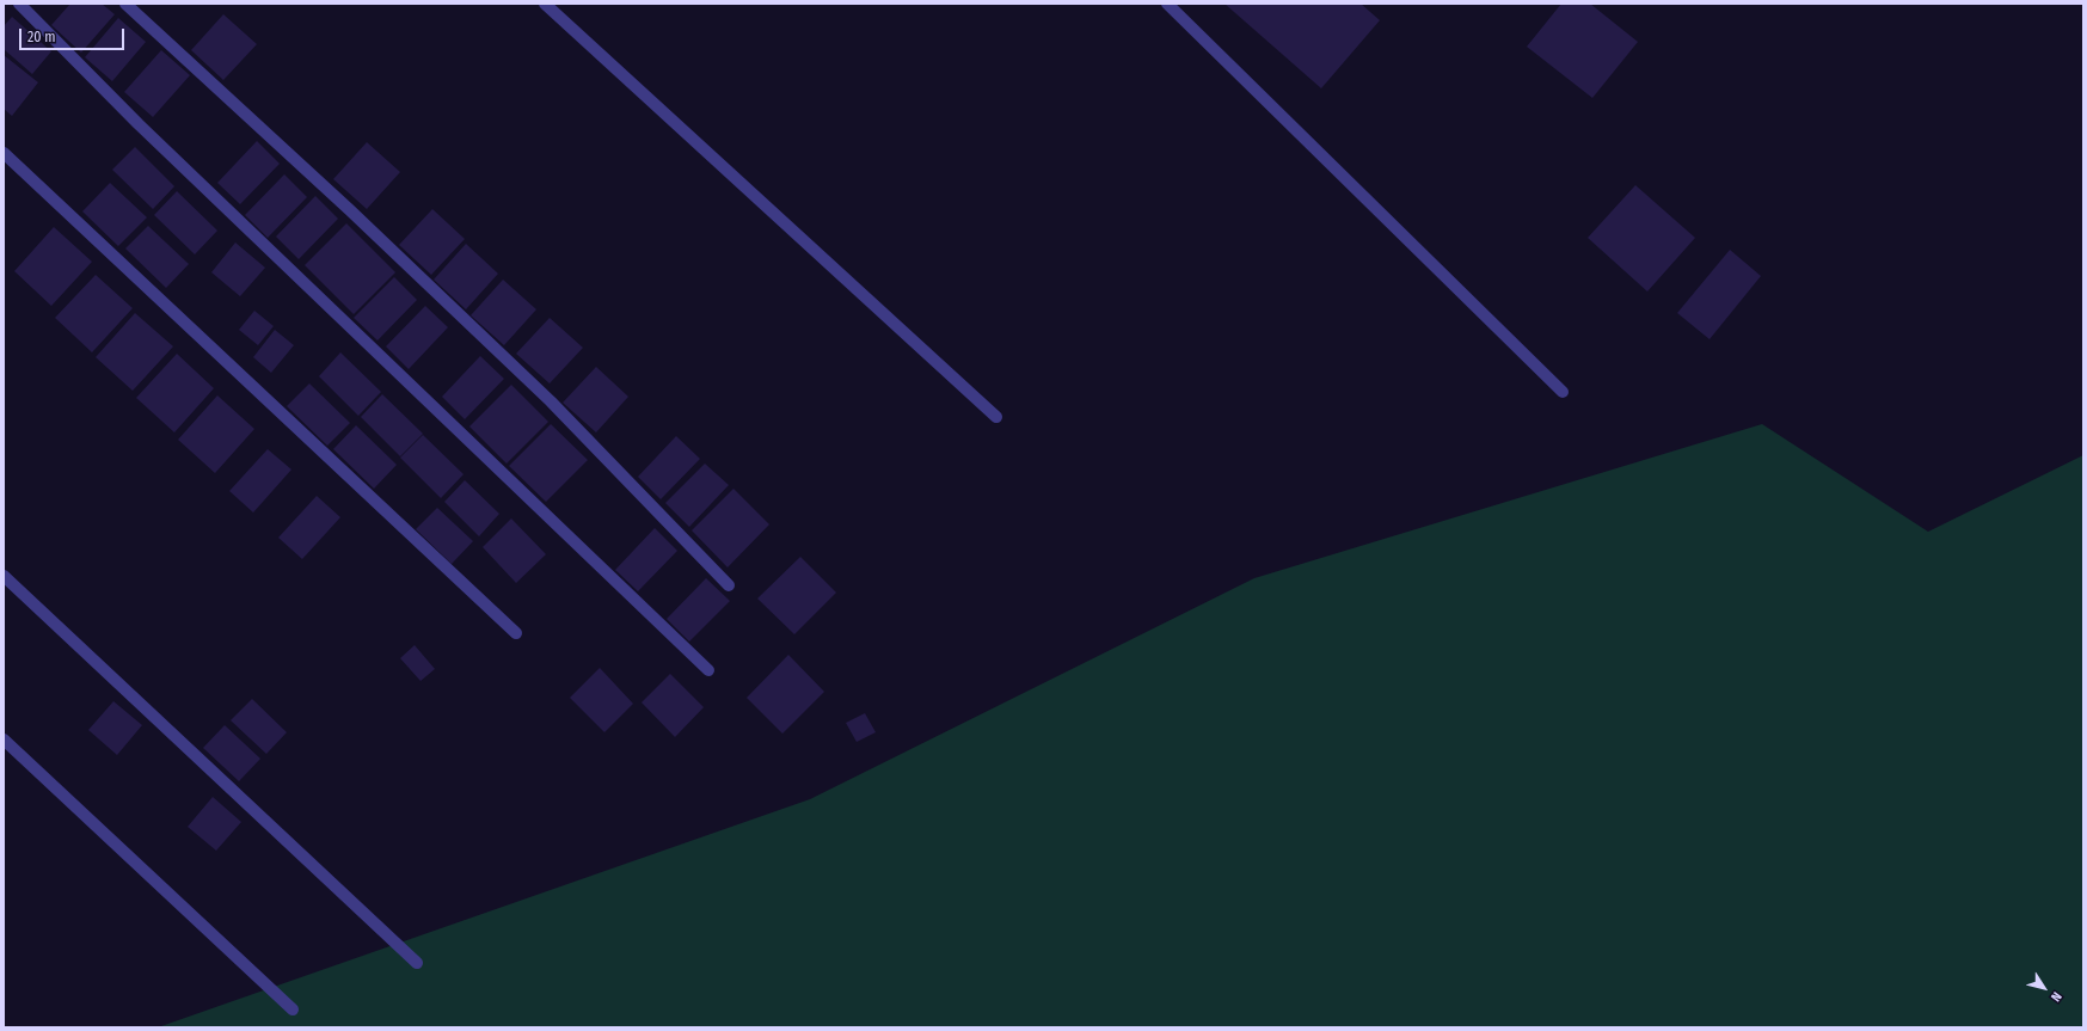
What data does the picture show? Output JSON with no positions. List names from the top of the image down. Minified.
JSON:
{"scale_bar":"20 m","north":"bottom right"}
